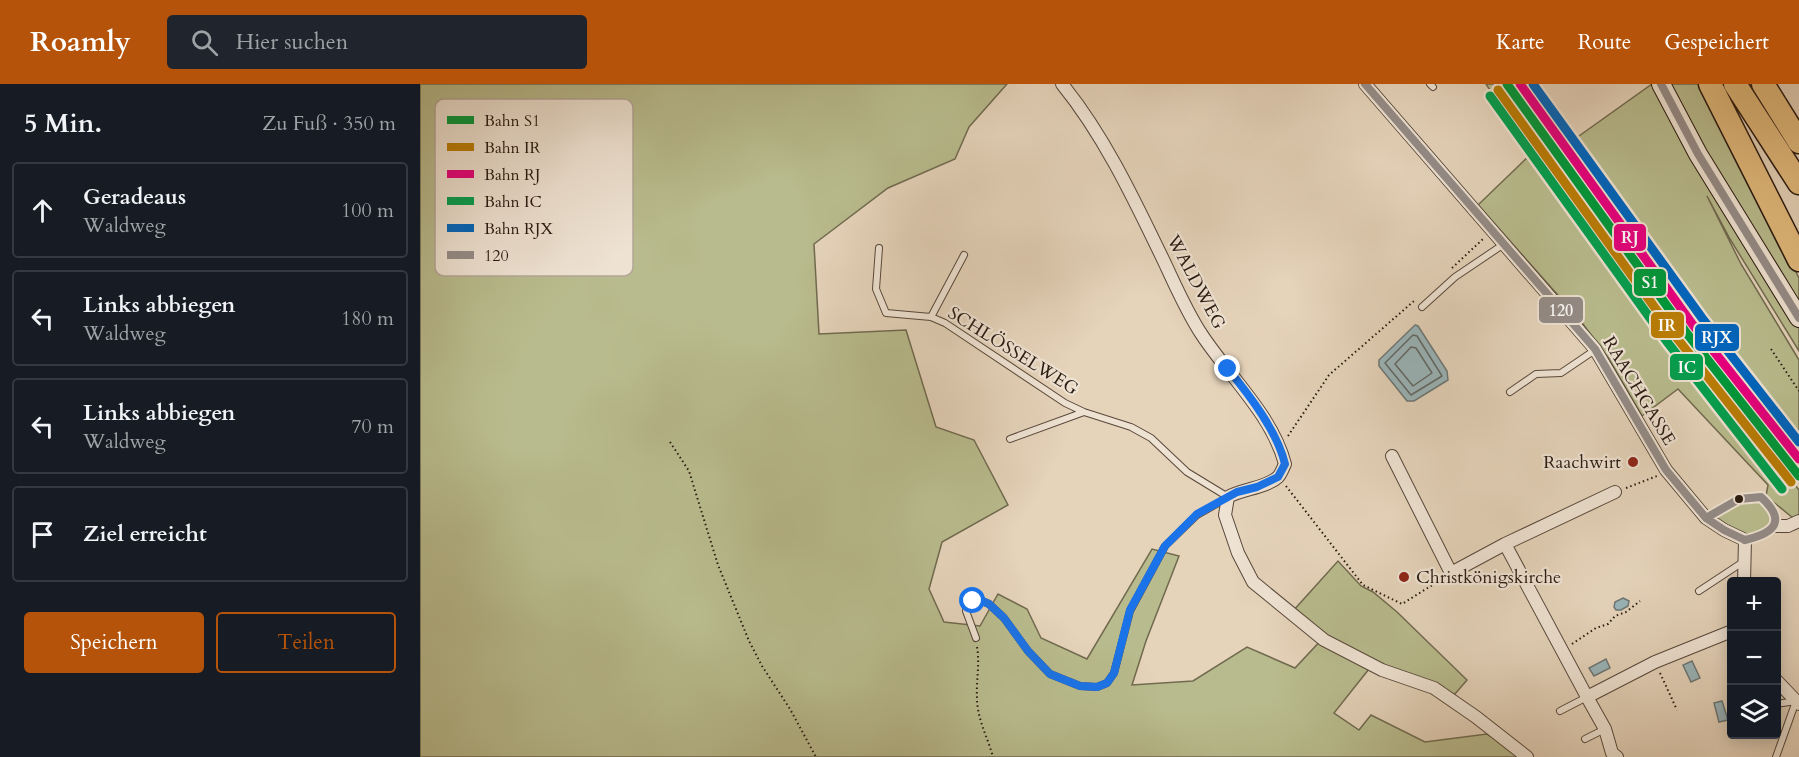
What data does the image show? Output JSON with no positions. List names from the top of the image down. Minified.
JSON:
{"streets":{"street":["WALDWEG","RAACHGASSE"],"lane":["SCHLÖSSELWEG"]},"places":["Raachwirt","Christkönigskirche"],"lines":["rail line S1","rail line RJ","rail line RJX","transit line 120","rail line IR","rail line IC"],"legend":["Bahn S1","Bahn IR","Bahn RJ","Bahn IC","Bahn RJX","120"],"page":{"header":"Roamly","search":"Hier suchen","nav":["Karte","Route","Gespeichert"],"heading":["5 Min.","Zu Fuß · 350 m"],"list":[["Geradeaus","Waldweg","100 m"],["Links abbiegen","Waldweg","180 m"],["Links abbiegen","Waldweg","70 m"],"Ziel erreicht"],"map_buttons":["+","−"],"buttons":["Speichern","Teilen"]}}
